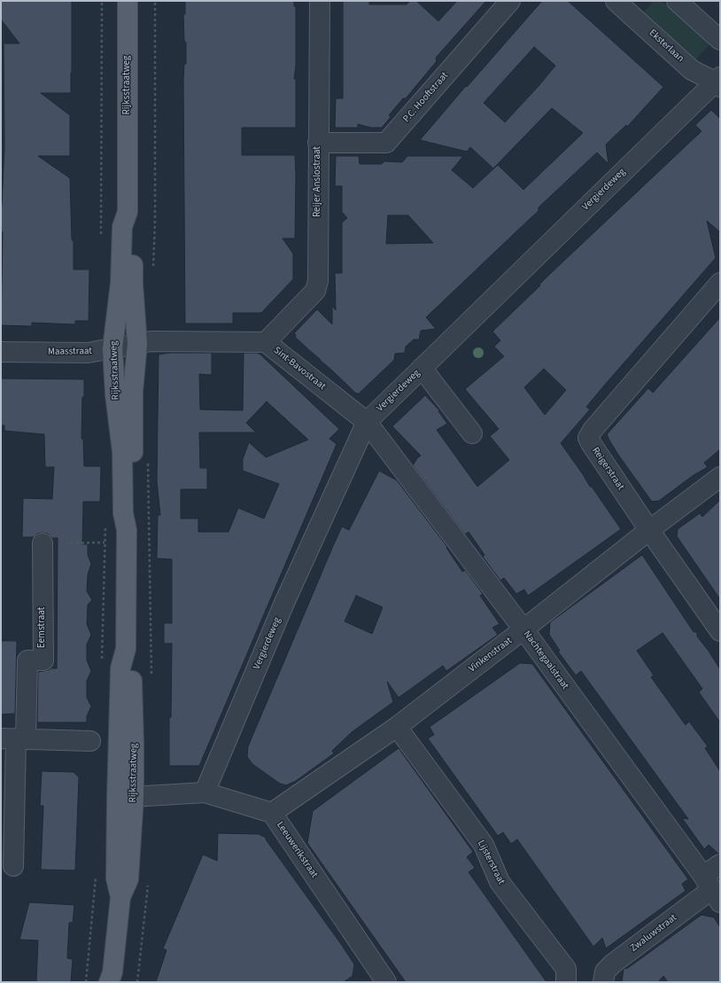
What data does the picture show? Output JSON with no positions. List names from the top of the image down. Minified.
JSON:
{"streets":{"main road":["Rijksstraatweg"],"street":["Eksterlaan","P.C. Hooftstraat","Reijer Anslostraat","Vergierdeweg","Maasstraat","Sint-Bavostraat","Reigerstraat","Eemstraat","Vinkenstraat","Nachtegaalstraat","Leeuwerikstraat","Lijsterstraat","Zwaluwstraat"]},"crossings":[["Eksterlaan","Vergierdeweg"],["Rijksstraatweg","Maasstraat"],["Rijksstraatweg","Sint-Bavostraat"],["Rijksstraatweg","Leeuwerikstraat"],["P.C. Hooftstraat","Reijer Anslostraat"],["Reijer Anslostraat","Sint-Bavostraat"],["Vergierdeweg","Sint-Bavostraat"],["Vergierdeweg","Nachtegaalstraat"],["Vergierdeweg","Leeuwerikstraat"],["Maasstraat","Sint-Bavostraat"],["Sint-Bavostraat","Nachtegaalstraat"],["Reigerstraat","Vinkenstraat"],["Vinkenstraat","Nachtegaalstraat"],["Vinkenstraat","Leeuwerikstraat"],["Vinkenstraat","Lijsterstraat"],["Nachtegaalstraat","Zwaluwstraat"]]}
